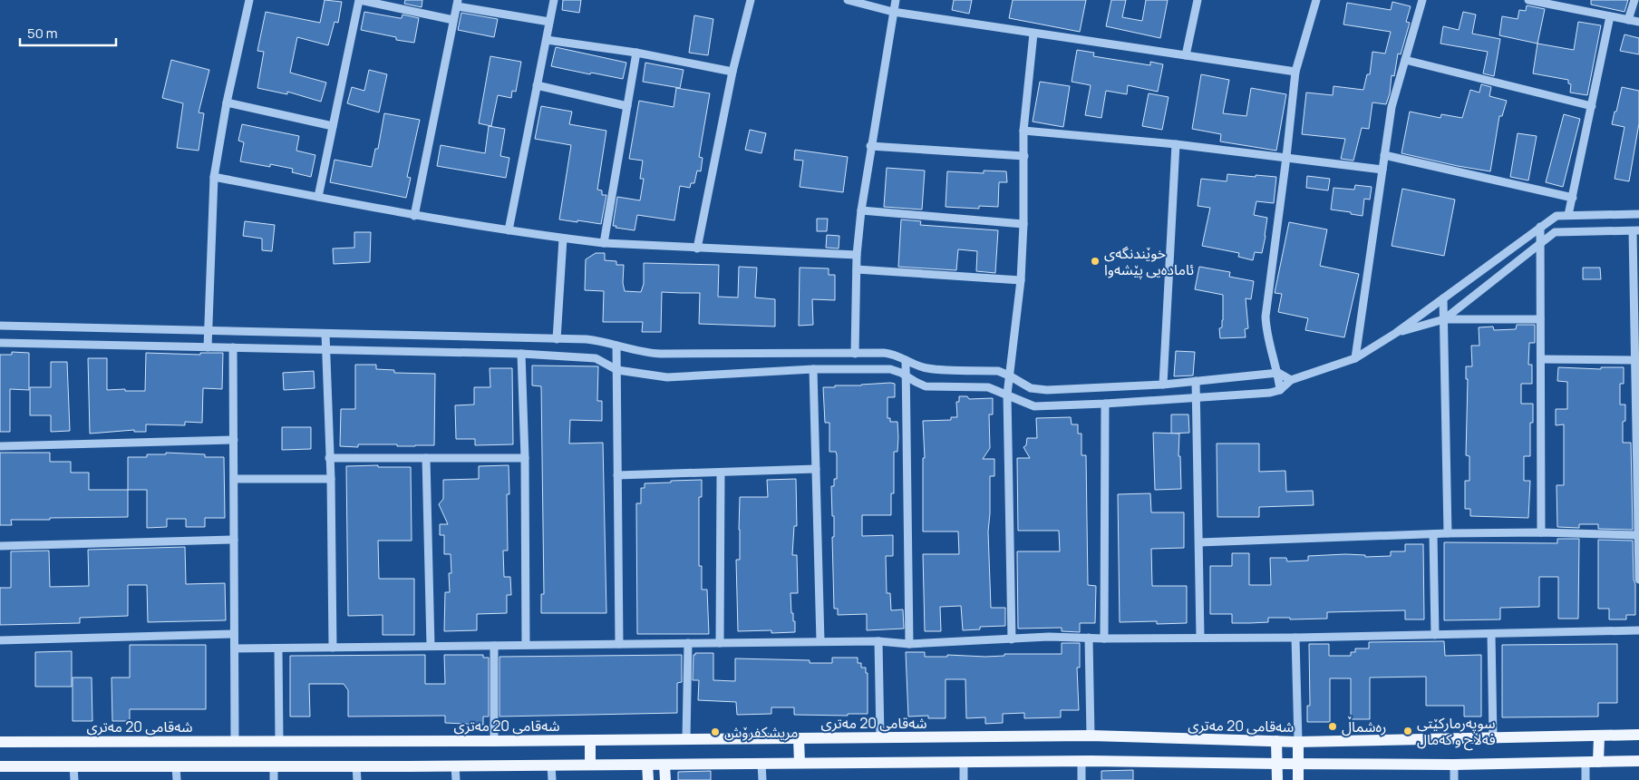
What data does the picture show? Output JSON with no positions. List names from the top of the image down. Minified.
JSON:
{"streets":{"main road":["شەقامی 20 مەتری"]},"places":["خوێندنگەی ئامادەیی پێشەوا","رەشماڵ","سوپەرمارکێتی فەلاح و کەمال","مریشکفرۆش"],"scale_bar":"50 m"}
